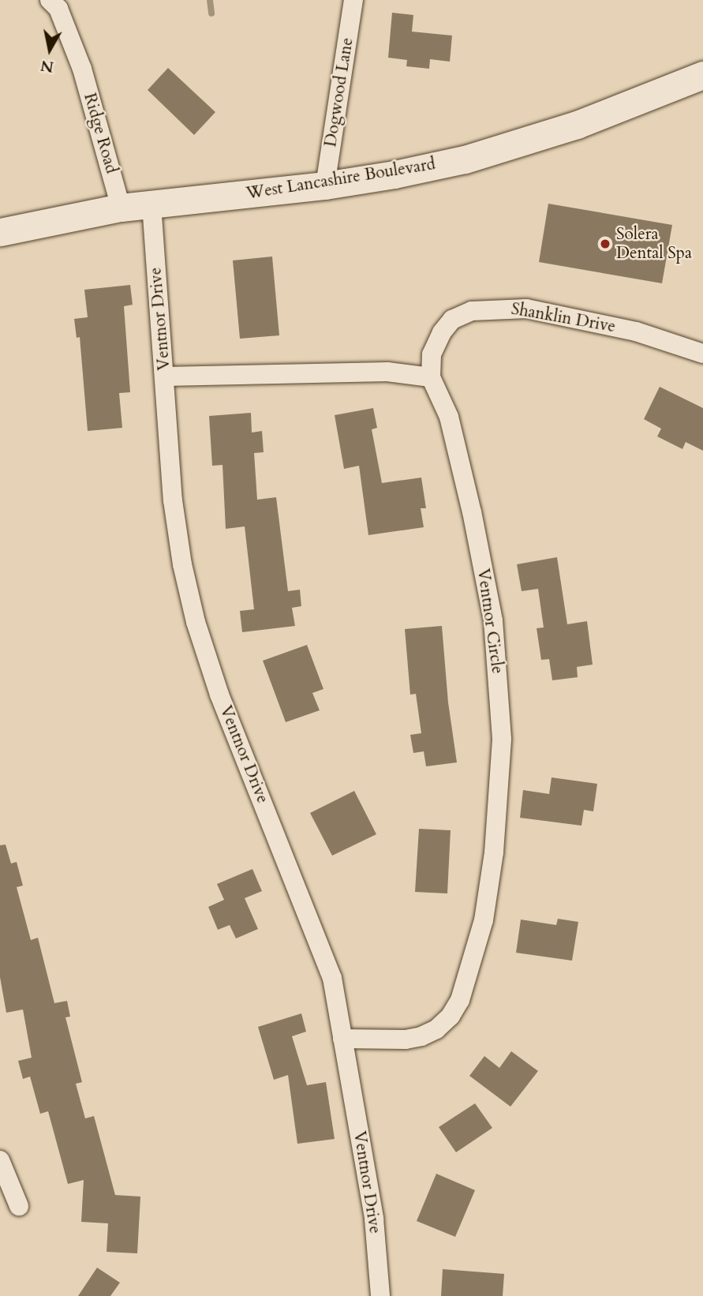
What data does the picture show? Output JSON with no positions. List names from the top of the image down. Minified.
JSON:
{"streets":{"main road":["West Lancashire Boulevard"],"street":["Dogwood Lane","Ridge Road","Shanklin Drive","Ventnor Drive","Ventnor Circle"]},"crossings":[["Dogwood Lane","West Lancashire Boulevard"],["Ridge Road","West Lancashire Boulevard"],["West Lancashire Boulevard","Ventnor Drive"],["Shanklin Drive","Ventnor Circle"],["Ventnor Drive","Ventnor Circle"]],"places":["Solera Dental Spa"],"north":"bottom"}
